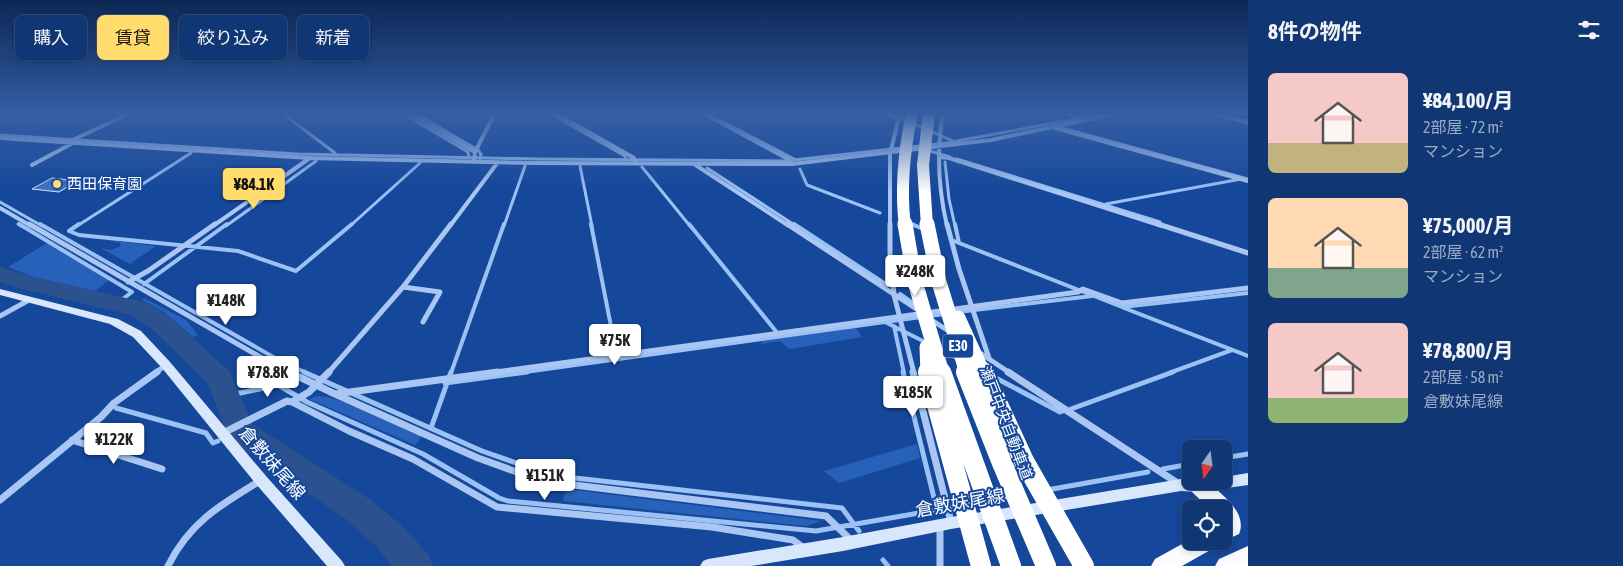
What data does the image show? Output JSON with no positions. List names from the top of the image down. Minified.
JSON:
{"streets":{"highway":["E30","瀬戸中央自動車道"],"main road":["倉敷妹尾線"]},"places":["西田保育園"],"north":"bottom","page":{"heading":"8件の物件","chip":["購入","賃貸","絞り込み","新着"],"list":[{"name":"¥84,100/月","note":"2部屋 · 72 m² · マンション"},{"name":"¥75,000/月","note":"2部屋 · 62 m² · マンション"},{"name":"¥78,800/月","note":"2部屋 · 58 m² · 倉敷妹尾線"}],"price":["¥84.1K","¥248K","¥148K","¥75K","¥78.8K","¥185K","¥122K","¥151K"]}}
